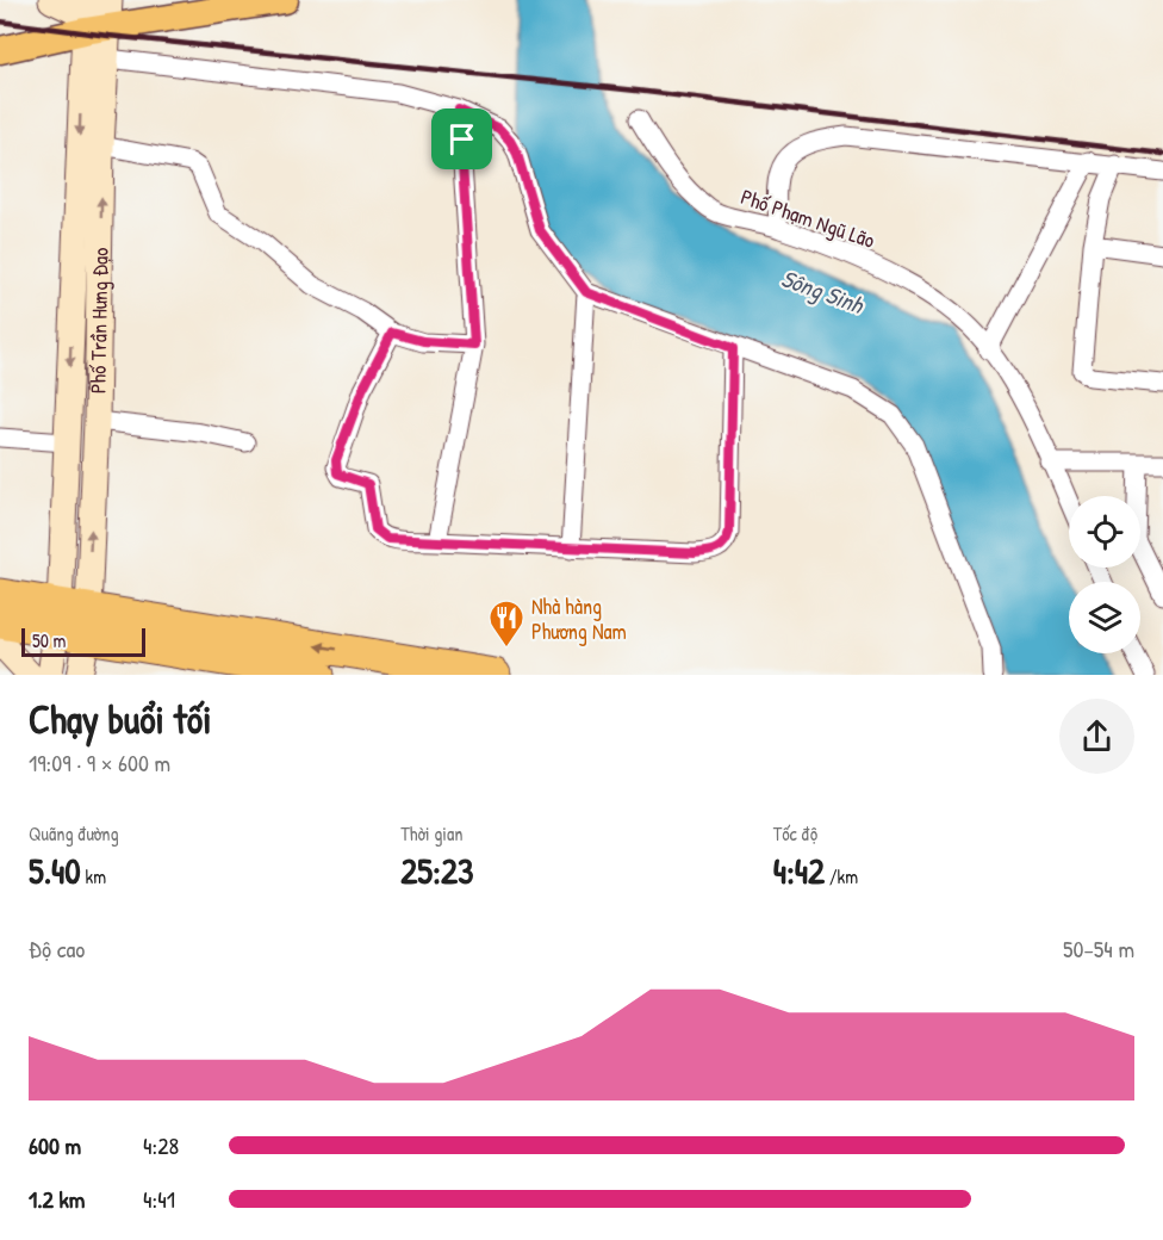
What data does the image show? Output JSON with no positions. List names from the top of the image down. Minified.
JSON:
{"streets":{"main road":["Phố Trần Hưng Đạo"],"street":["Phố Phạm Ngũ Lão"]},"water":["Sông Sinh"],"places":{"restaurant":["Nhà hàng Phương Nam"]},"scale_bar":"50 m","page":{"scale":"50 m","heading":["Chạy buổi tối","19:09 · 9 × 600 m"],"stats":[["Quãng đường","5.40 km"],["Thời gian","25:23"],["Tốc độ","4:42 /km"]],"chart":["Độ cao","50–54 m"],"list":[{"name":"600 m","note":"4:28"},{"name":"1.2 km","note":"4:41"}]}}
